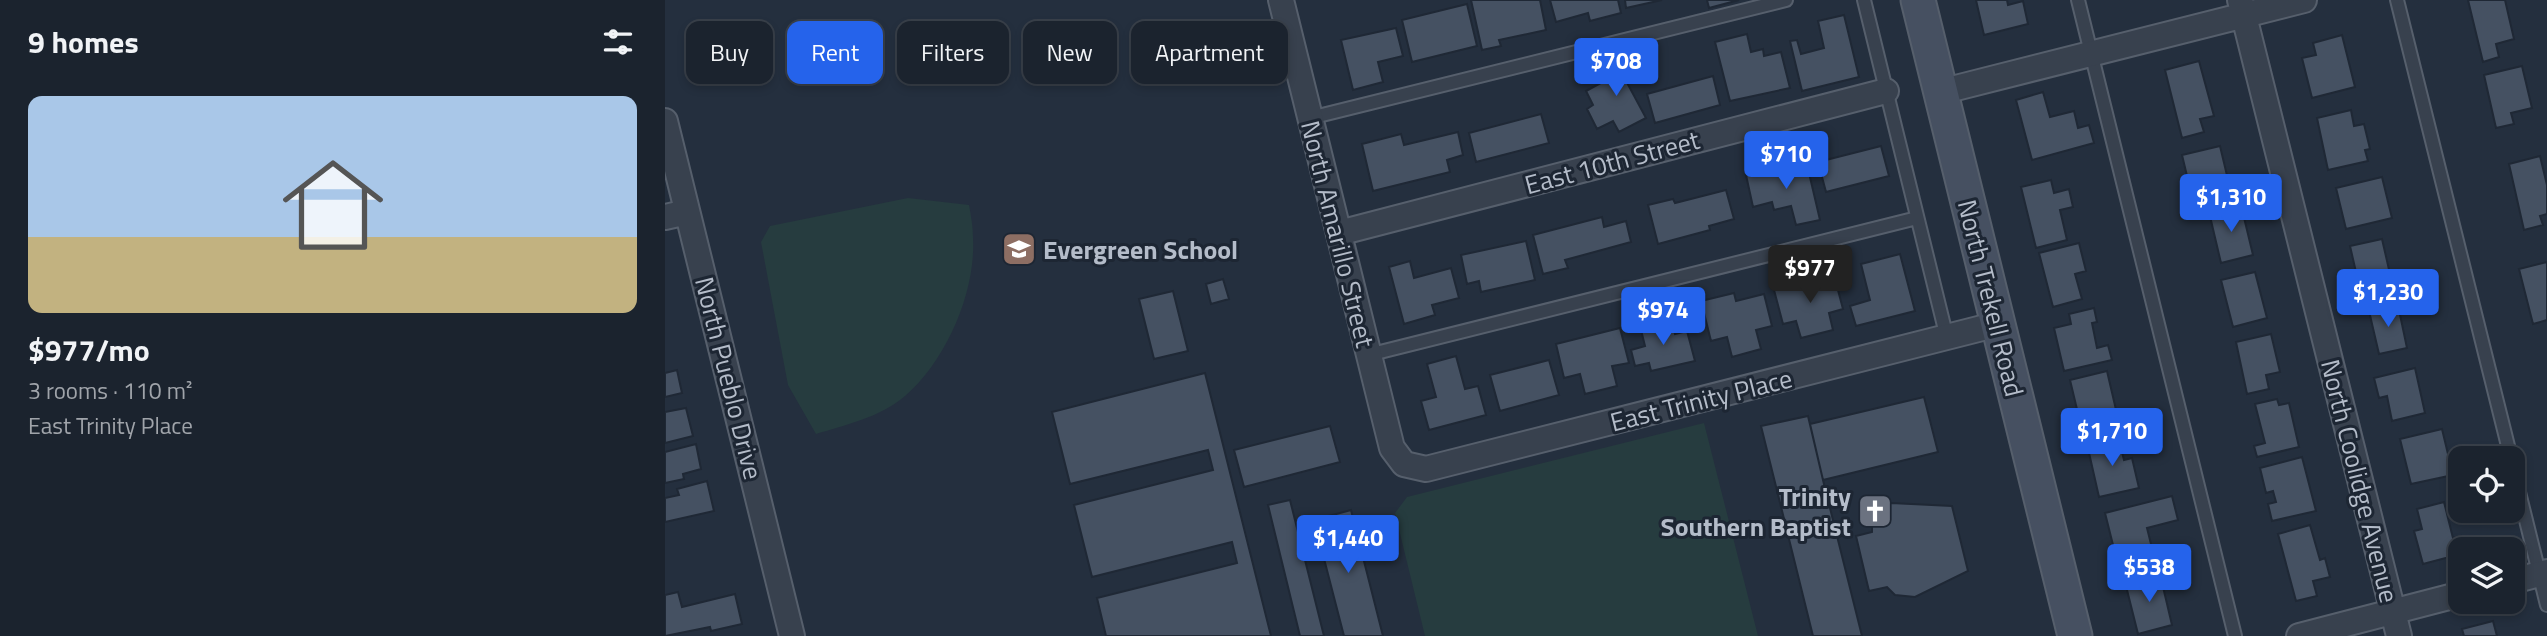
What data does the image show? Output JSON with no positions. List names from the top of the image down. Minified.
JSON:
{"streets":{"main road":["North Trekell Road"],"street":["East 10th Street","North Amarillo Street","North Pueblo Drive","East Trinity Place","North Coolidge Avenue"]},"crossings":[["East 10th Street","North Amarillo Street"],["East 10th Street","North Trekell Road"],["North Amarillo Street","East Trinity Place"],["North Trekell Road","East Trinity Place"]],"places":{"school or university":["Evergreen School"],"church":["Trinity Southern Baptist"]},"page":{"heading":"9 homes","chip":["Buy","Rent","Filters","New","Apartment"],"price":["$708","$710","$1,310","$977","$1,230","$974","$1,710","$1,440","$538"],"list":[{"name":"$977/mo","note":"3 rooms · 110 m² · East Trinity Place"}]}}
